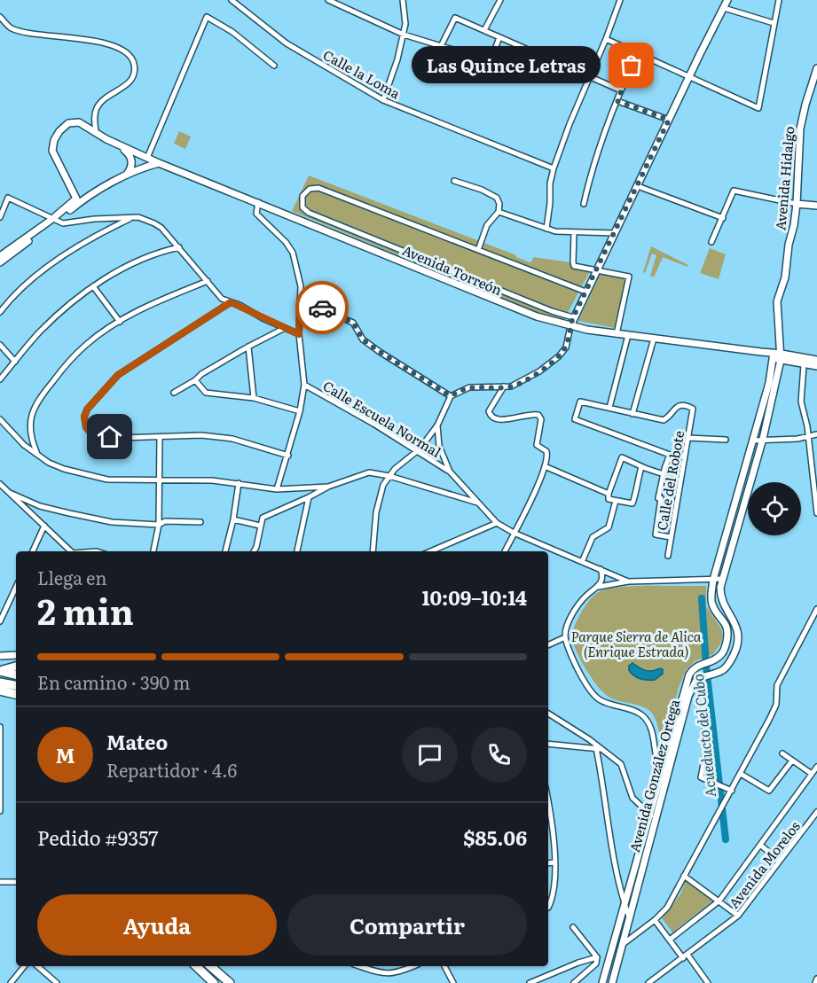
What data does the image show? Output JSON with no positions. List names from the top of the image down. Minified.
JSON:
{"streets":{"street":["Calle la Loma","Avenida Hidalgo","Avenida Torreón","Calle Escuela Normal","Calle del Robote","Avenida González Ortega","Avenida Morelos"]},"crossings":[["Avenida Hidalgo","Avenida Torreón"],["Avenida Torreón","Avenida González Ortega"]],"water":["Acueducto del Cubo"],"parks":["Parque Sierra de Alica (Enrique Estrada)"],"places":["Las Quince Letras"],"page":{"bubble":"Las Quince Letras","heading":["2 min","Llega en","10:09–10:14"],"panel":["Mateo","Repartidor · 4.6","Pedido #9357","$85.06"],"bar":"En camino · 390 m","round":"M","buttons":["Ayuda","Compartir"]}}
